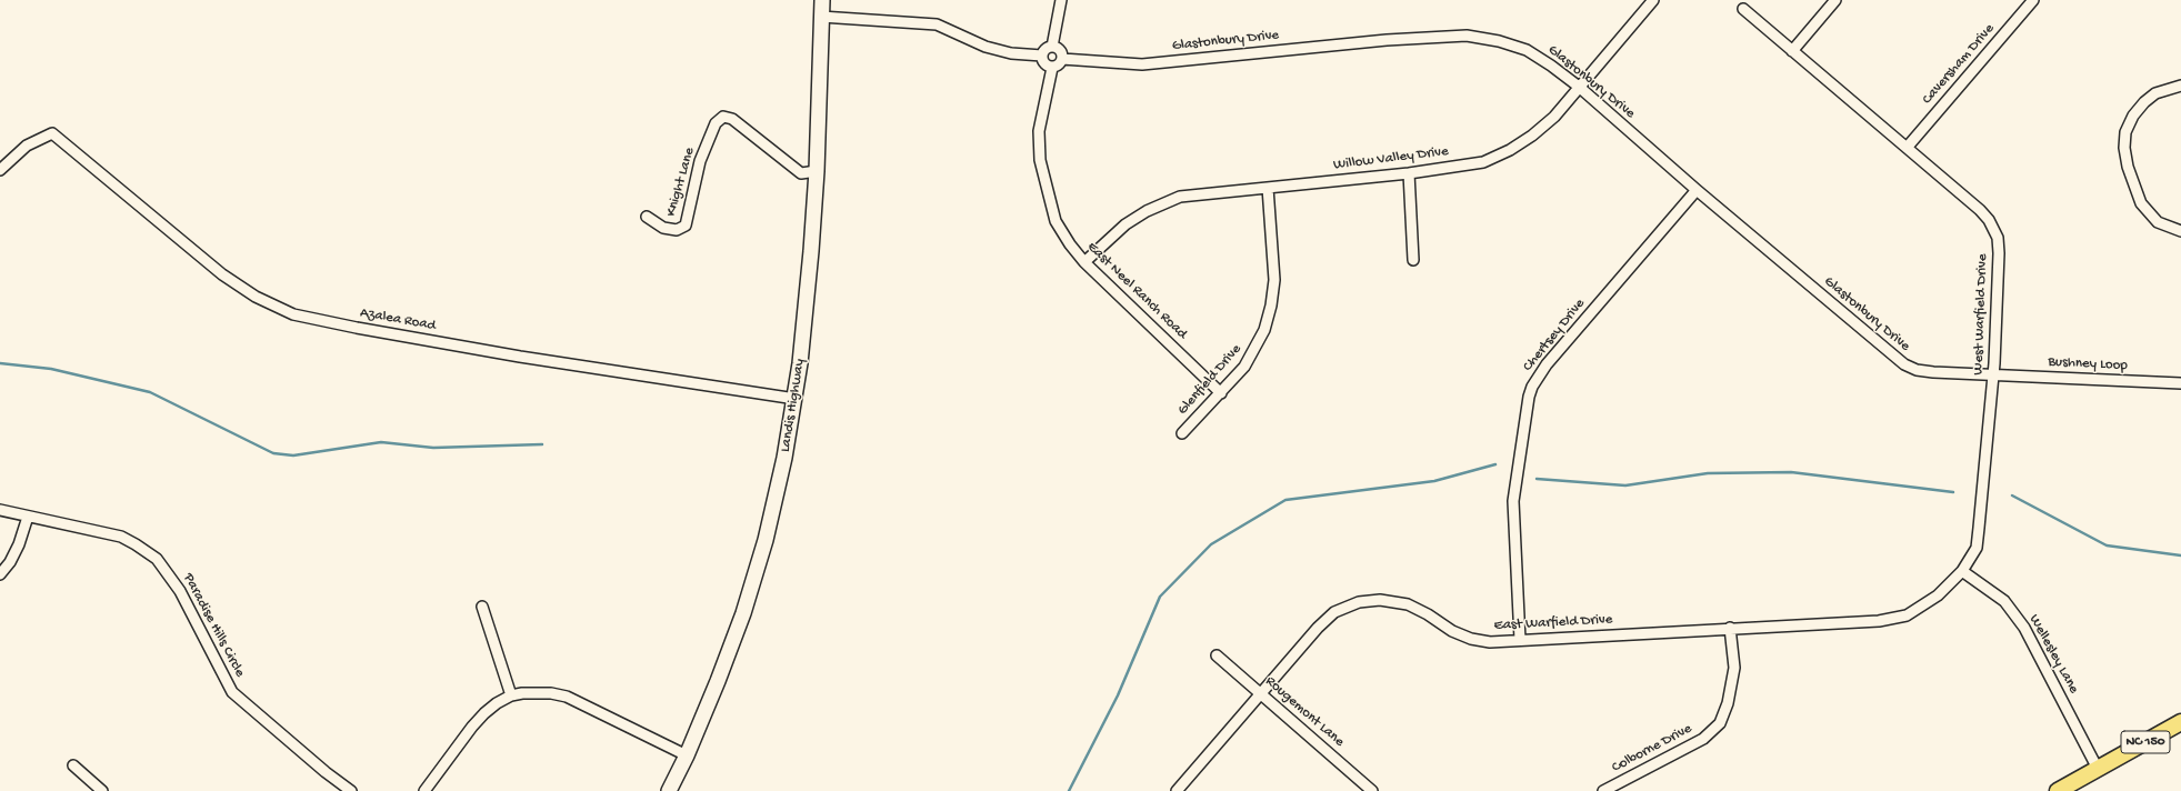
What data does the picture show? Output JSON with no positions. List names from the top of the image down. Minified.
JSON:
{"streets":{"main road":["Landis Highway","NC 150"],"street":["Glastonbury Drive","Caversham Drive","Willow Valley Drive","Knight Lane","East Neel Ranch Road","West Warfield Drive","Azalea Road","Chertsey Drive","Bushney Loop","Glenfield Drive","East Warfield Drive","Paradise Hills Circle","Wellesley Lane","Rougemont Lane","Colborne Drive"]},"crossings":[["Glastonbury Drive","Willow Valley Drive"],["Glastonbury Drive","East Neel Ranch Road"],["Glastonbury Drive","West Warfield Drive"],["Glastonbury Drive","Chertsey Drive"],["Glastonbury Drive","Bushney Loop"],["Caversham Drive","West Warfield Drive"],["Willow Valley Drive","East Neel Ranch Road"],["Willow Valley Drive","Glenfield Drive"],["Knight Lane","Landis Highway"],["East Neel Ranch Road","Glenfield Drive"],["West Warfield Drive","Bushney Loop"],["West Warfield Drive","East Warfield Drive"],["West Warfield Drive","Wellesley Lane"],["Azalea Road","Landis Highway"],["Chertsey Drive","East Warfield Drive"],["East Warfield Drive","Wellesley Lane"],["East Warfield Drive","Rougemont Lane"],["East Warfield Drive","Colborne Drive"],["Wellesley Lane","NC 150"]]}
